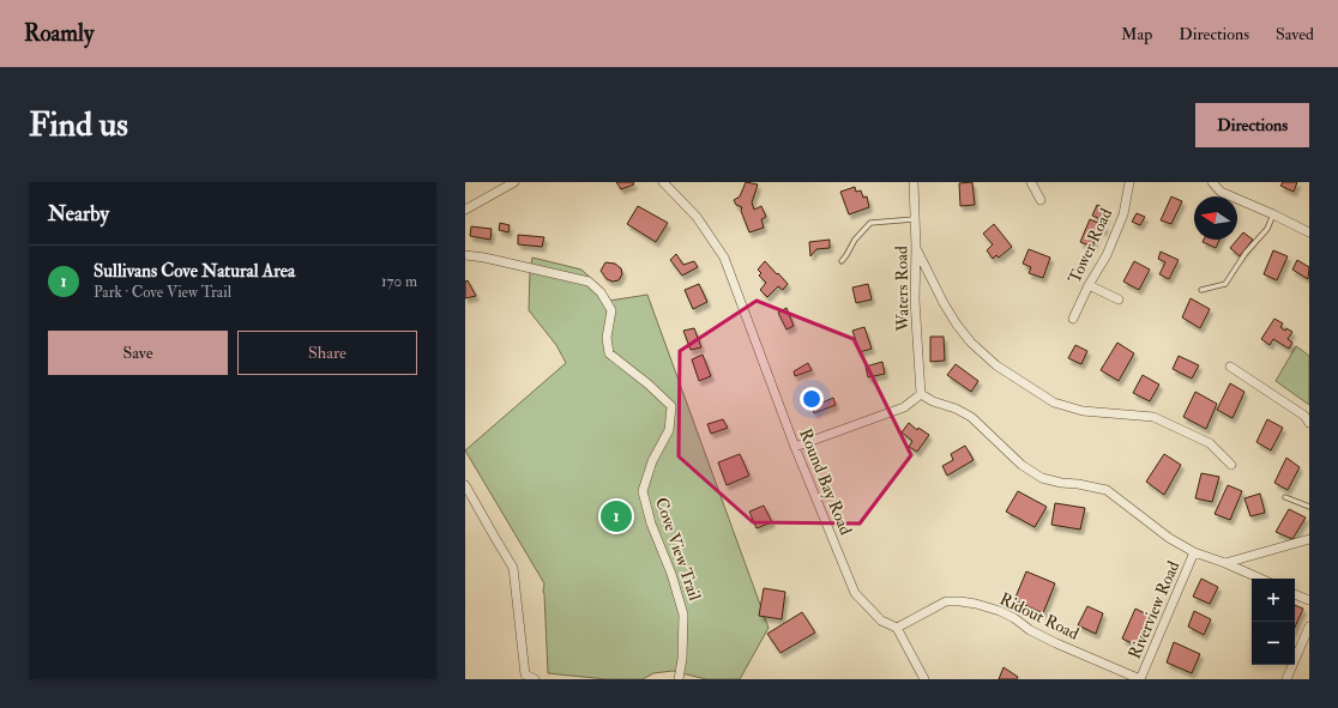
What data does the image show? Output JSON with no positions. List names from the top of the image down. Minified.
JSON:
{"streets":{"street":["Tower Road","Waters Road","Round Bay Road","Cove View Trail","Riverview Road","Ridout Road"]},"crossings":[["Round Bay Road","Ridout Road"],["Riverview Road","Ridout Road"]],"north":"left","page":{"header":"Roamly","nav":["Map","Directions","Saved"],"buttons":["Directions",["Save","Share"]],"title":"Find us","heading":"Nearby","list":[{"mark":"1","name":"Sullivans Cove Natural Area","note":"Park · Cove View Trail","value":"170 m"}],"pins":"1","map_buttons":["+","−"]}}
